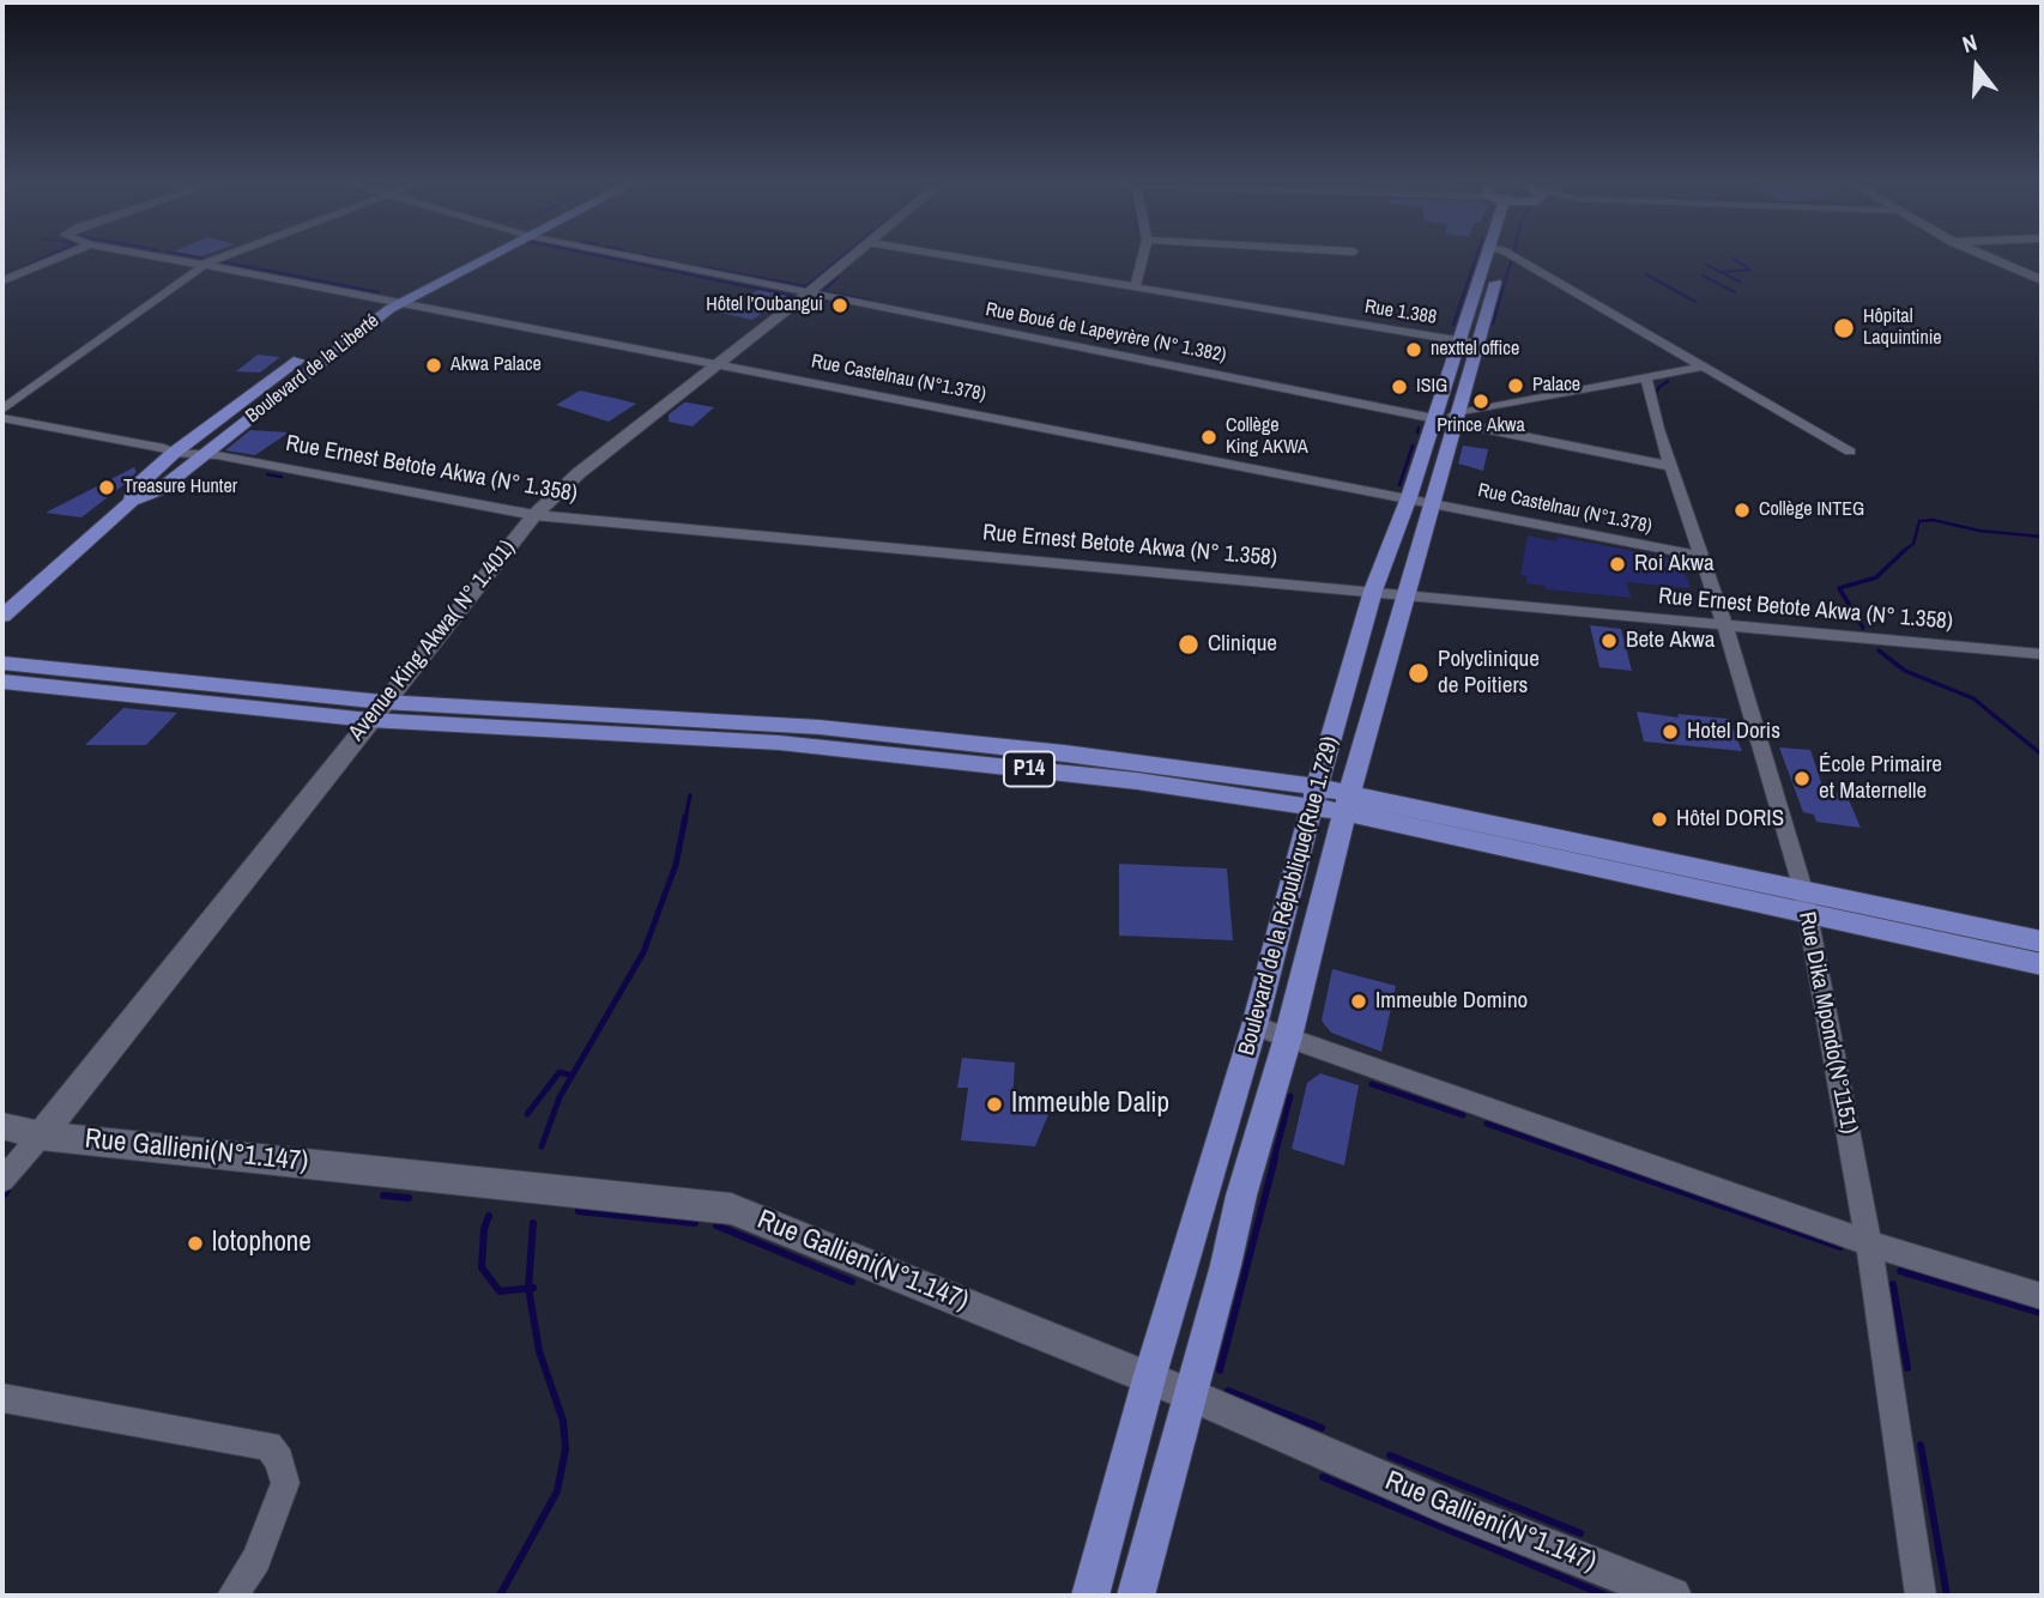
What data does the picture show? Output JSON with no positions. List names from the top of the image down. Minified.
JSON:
{"streets":{"main road":["Boulevard de la Liberté","P14","Boulevard de la République(Rue 1.729)"],"street":["Rue 1.388","Rue Boué de Lapeyrère (N° 1.382)","Rue Castelnau (N°1.378)","Rue Ernest Betote Akwa (N° 1.358)","Avenue King Akwa( N° 1.401)","Rue Dika Mpondo(N°1151)","Rue Gallieni(N°1.147)"]},"crossings":[["Rue 1.388","Boulevard de la République(Rue 1.729)"],["Rue Boué de Lapeyrère (N° 1.382)","Avenue King Akwa( N° 1.401)"],["Rue Boué de Lapeyrère (N° 1.382)","Boulevard de la République(Rue 1.729)"],["Rue Boué de Lapeyrère (N° 1.382)","Rue Dika Mpondo(N°1151)"],["Boulevard de la Liberté","Rue Castelnau (N°1.378)"],["Boulevard de la Liberté","Rue Ernest Betote Akwa (N° 1.358)"],["Rue Castelnau (N°1.378)","Avenue King Akwa( N° 1.401)"],["Rue Castelnau (N°1.378)","Boulevard de la République(Rue 1.729)"],["Rue Castelnau (N°1.378)","Rue Dika Mpondo(N°1151)"],["Rue Ernest Betote Akwa (N° 1.358)","Avenue King Akwa( N° 1.401)"],["Rue Ernest Betote Akwa (N° 1.358)","Boulevard de la République(Rue 1.729)"],["Rue Ernest Betote Akwa (N° 1.358)","Rue Dika Mpondo(N°1151)"],["Avenue King Akwa( N° 1.401)","P14"],["Avenue King Akwa( N° 1.401)","Rue Gallieni(N°1.147)"],["P14","Boulevard de la République(Rue 1.729)"],["P14","Rue Dika Mpondo(N°1151)"],["Boulevard de la République(Rue 1.729)","Rue Gallieni(N°1.147)"]],"places":["Hôtel l’Oubangui","Hôpital Laquintinie","nexttel office","Akwa Palace","Palace","ISIG","Prince Akwa","Collège King AKWA","Treasure Hunter","Collège INTEG","Roi Akwa","Bete Akwa","Clinique","Polyclinique de Poitiers","Hotel Doris","École Primaire et Maternelle","Hôtel DORIS","Immeuble Domino","Immeuble Dalip","lotophone"],"north":"top"}
